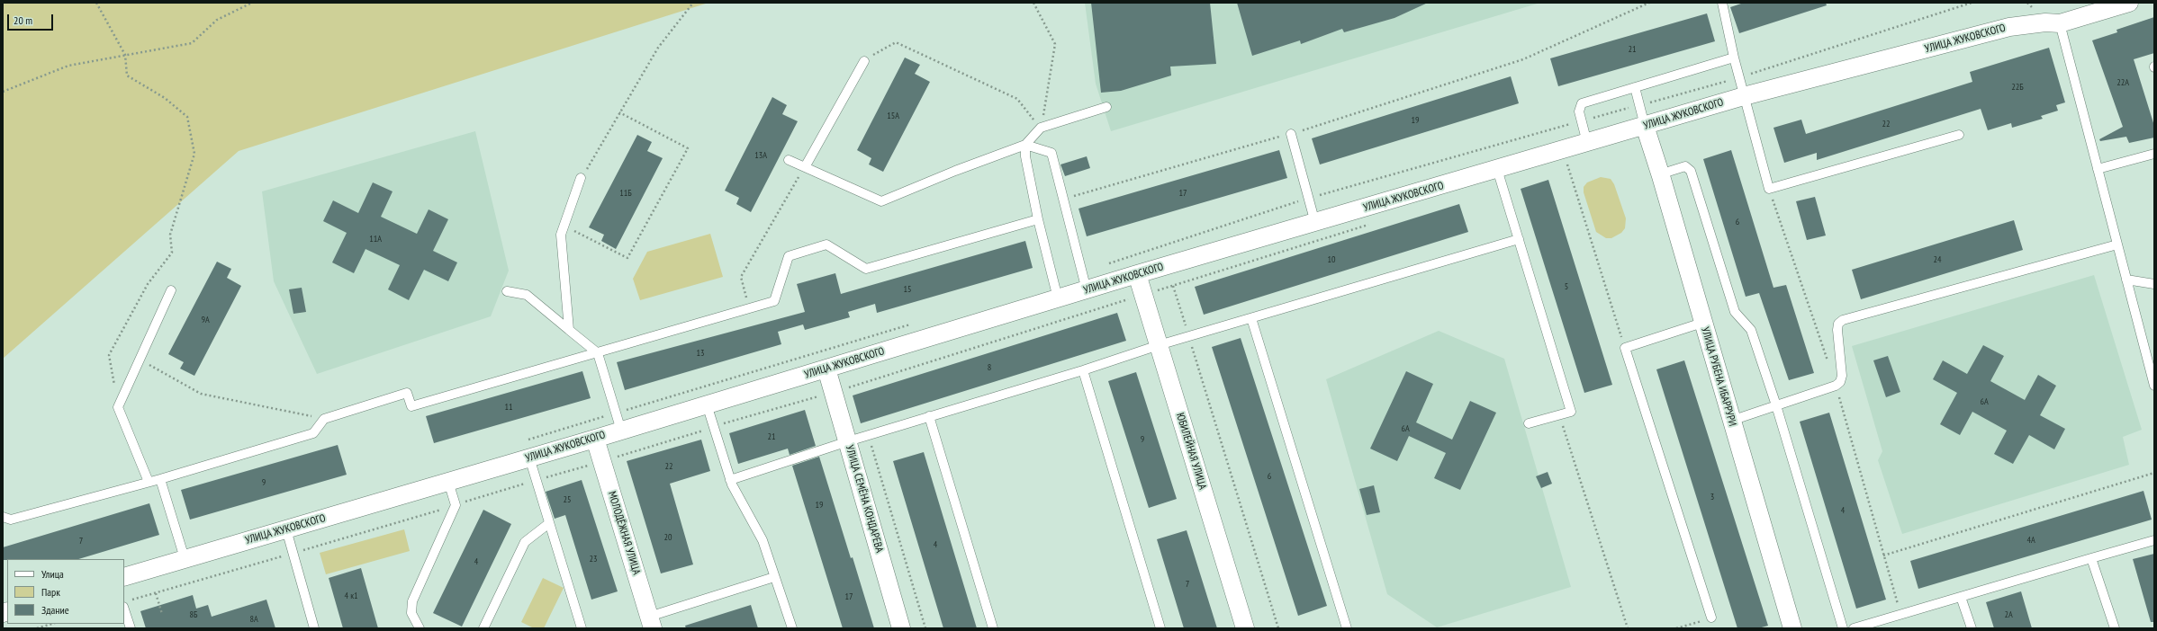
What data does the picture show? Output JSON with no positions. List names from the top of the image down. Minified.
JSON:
{"streets":{"street":["УЛИЦА ЖУКОВСКОГО","УЛИЦА РУБЕНА ИБАРРУРИ","ЮБИЛЕЙНАЯ УЛИЦА","УЛИЦА СЕМЁНА КОНДАРЕВА","МОЛОДЁЖНАЯ УЛИЦА"]},"crossings":[["УЛИЦА ЖУКОВСКОГО","УЛИЦА РУБЕНА ИБАРРУРИ"],["УЛИЦА ЖУКОВСКОГО","ЮБИЛЕЙНАЯ УЛИЦА"],["УЛИЦА ЖУКОВСКОГО","УЛИЦА СЕМЁНА КОНДАРЕВА"],["УЛИЦА ЖУКОВСКОГО","МОЛОДЁЖНАЯ УЛИЦА"]],"house_numbers":["21","22А","22Б","15А","19","22","13А","11Б","17","6","11А","10","24","5","15","9А","13","8","6А","11","6А","21","9","22","6","9","3","25","19","4","20","4А","7","4","23","4","7","4 к1","17","8Б","2А","8А"],"legend":["Улица","Парк","Здание"],"scale_bar":"20 m"}
